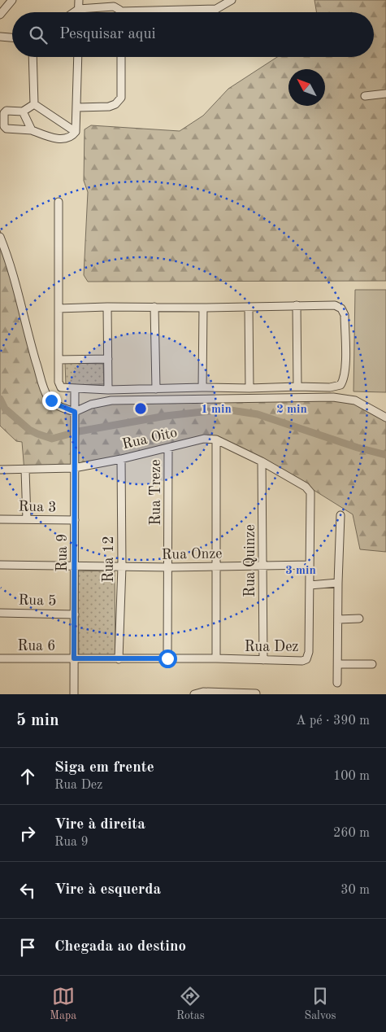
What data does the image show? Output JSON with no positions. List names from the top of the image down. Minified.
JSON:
{"streets":{"street":["Rua Oito","Rua Treze","Rua 3","Rua 9","Rua Onze","Rua 12","Rua Quinze","Rua 5","Rua 6","Rua Dez"]},"crossings":[["Rua Oito","Rua Treze"],["Rua Oito","Rua 9"],["Rua Oito","Rua 12"],["Rua Oito","Rua Quinze"],["Rua Oito","Rua Dez"],["Rua Treze","Rua Onze"],["Rua Treze","Rua Dez"],["Rua 3","Rua 9"],["Rua 9","Rua Onze"],["Rua 9","Rua 5"],["Rua 9","Rua 6"],["Rua 9","Rua Dez"],["Rua Onze","Rua 12"],["Rua Onze","Rua Quinze"],["Rua Onze","Rua Dez"],["Rua 12","Rua Dez"],["Rua Quinze","Rua Dez"],["Rua 6","Rua Dez"]],"north":"top left","page":{"search":"Pesquisar aqui","heading":["5 min","A pé · 390 m"],"list":[["Siga em frente","Rua Dez","100 m"],["Vire à direita","Rua 9","260 m"],["Vire à esquerda","30 m"],"Chegada ao destino"],"nav":["Mapa","Rotas","Salvos"]},"rings":["1 min","2 min","3 min"]}
